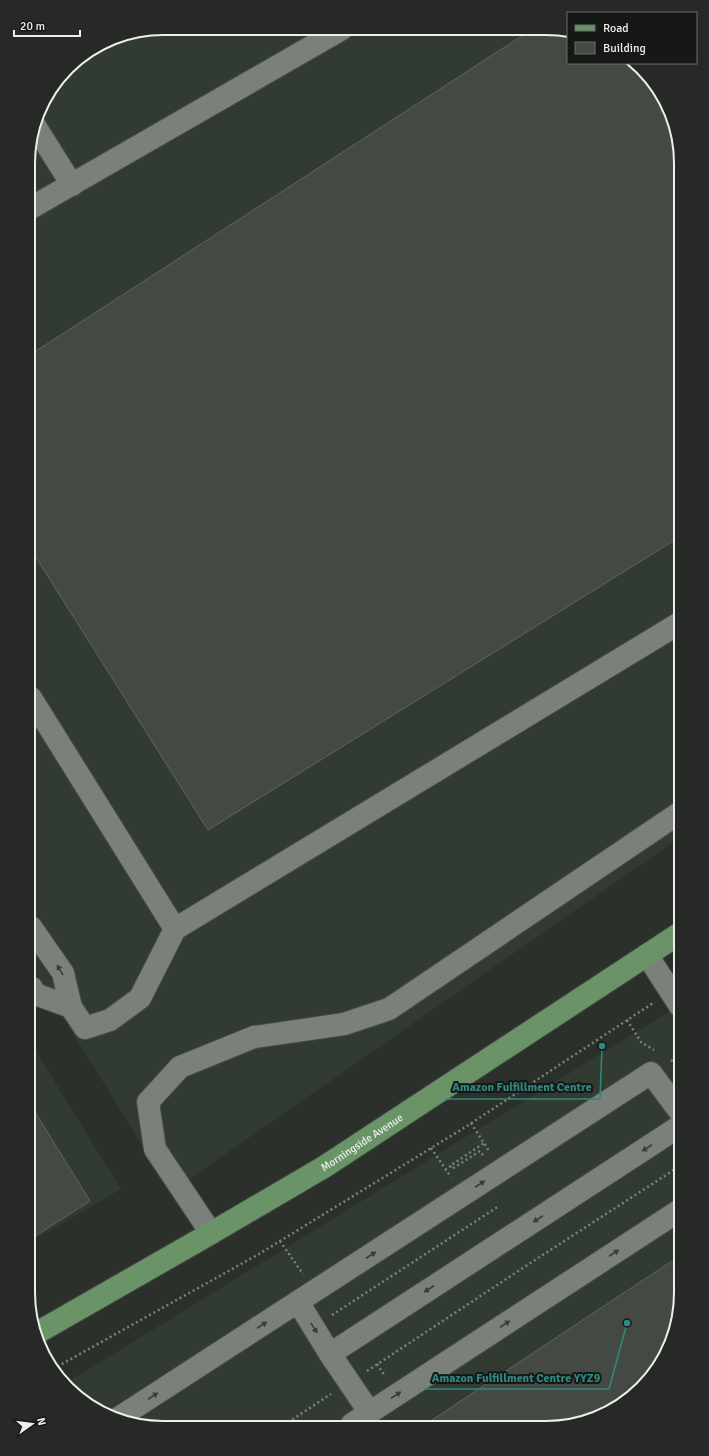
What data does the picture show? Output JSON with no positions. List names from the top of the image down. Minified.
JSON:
{"streets":{"main road":["Morningside Avenue"]},"places":["Amazon Fulfillment Centre","Amazon Fulfillment Centre YYZ9"],"legend":["Road","Building"],"scale_bar":"20 m","north":"right"}
